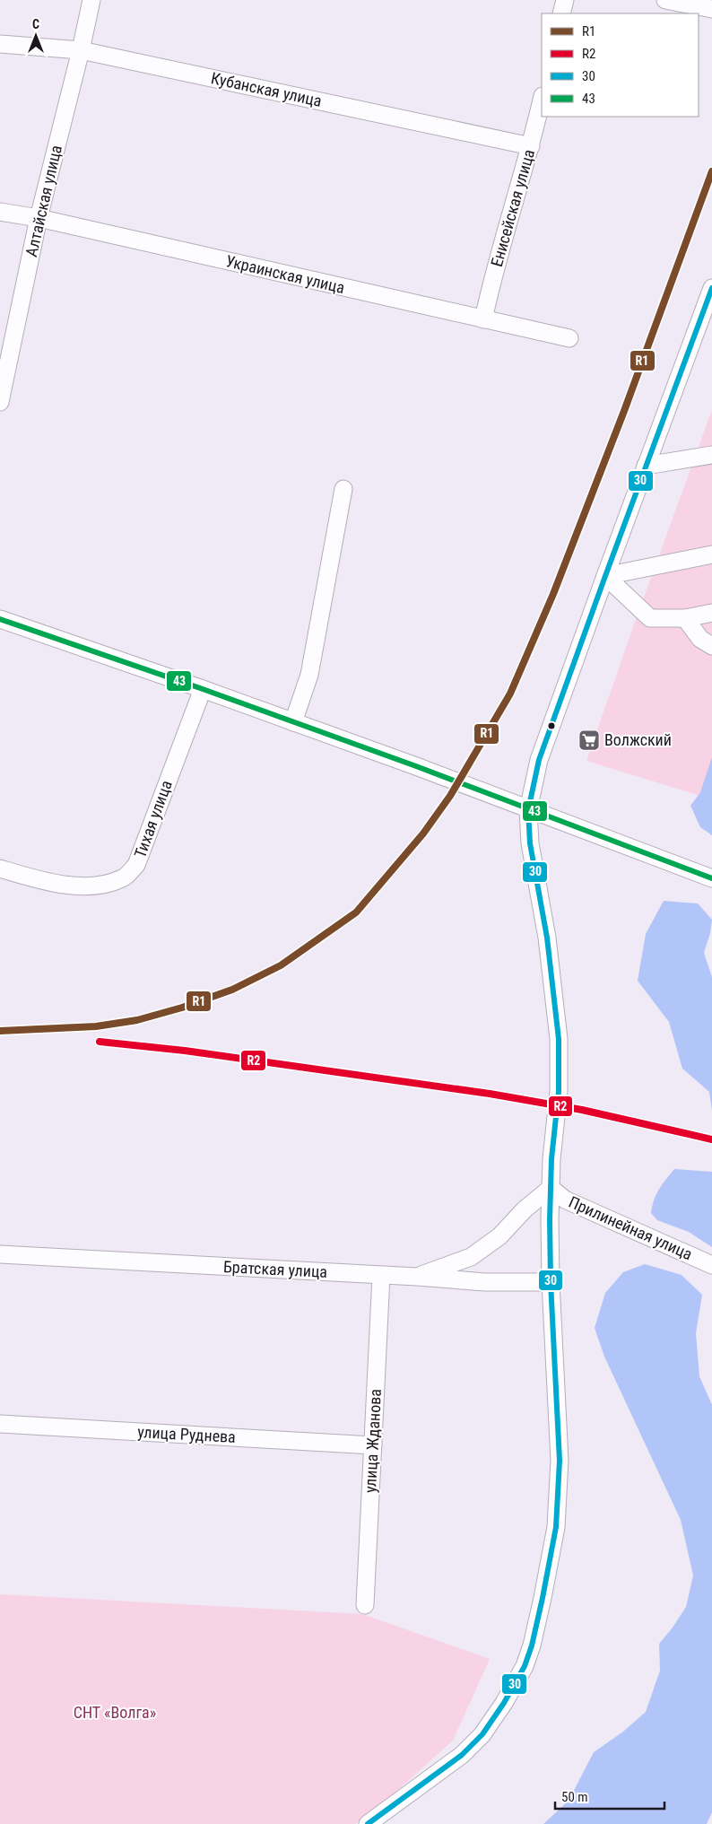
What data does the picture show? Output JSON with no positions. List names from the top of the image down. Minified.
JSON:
{"streets":{"street":["Кубанская улица","Алтайская улица","Енисейская улица","Украинская улица","Тихая улица","Прилинейная улица","Братская улица","улица Руднева","улица Жданова"]},"crossings":[["Кубанская улица","Алтайская улица"],["Кубанская улица","Енисейская улица"],["Алтайская улица","Украинская улица"],["Енисейская улица","Украинская улица"],["Братская улица","улица Жданова"],["улица Руднева","улица Жданова"]],"parks":["СНТ «Волга»"],"places":{"supermarket":["Волжский"]},"lines":["transit line R1","transit line 30","transit line 43","transit line R2"],"legend":["R1","R2","30","43"],"scale_bar":"50 m","north":"top"}
